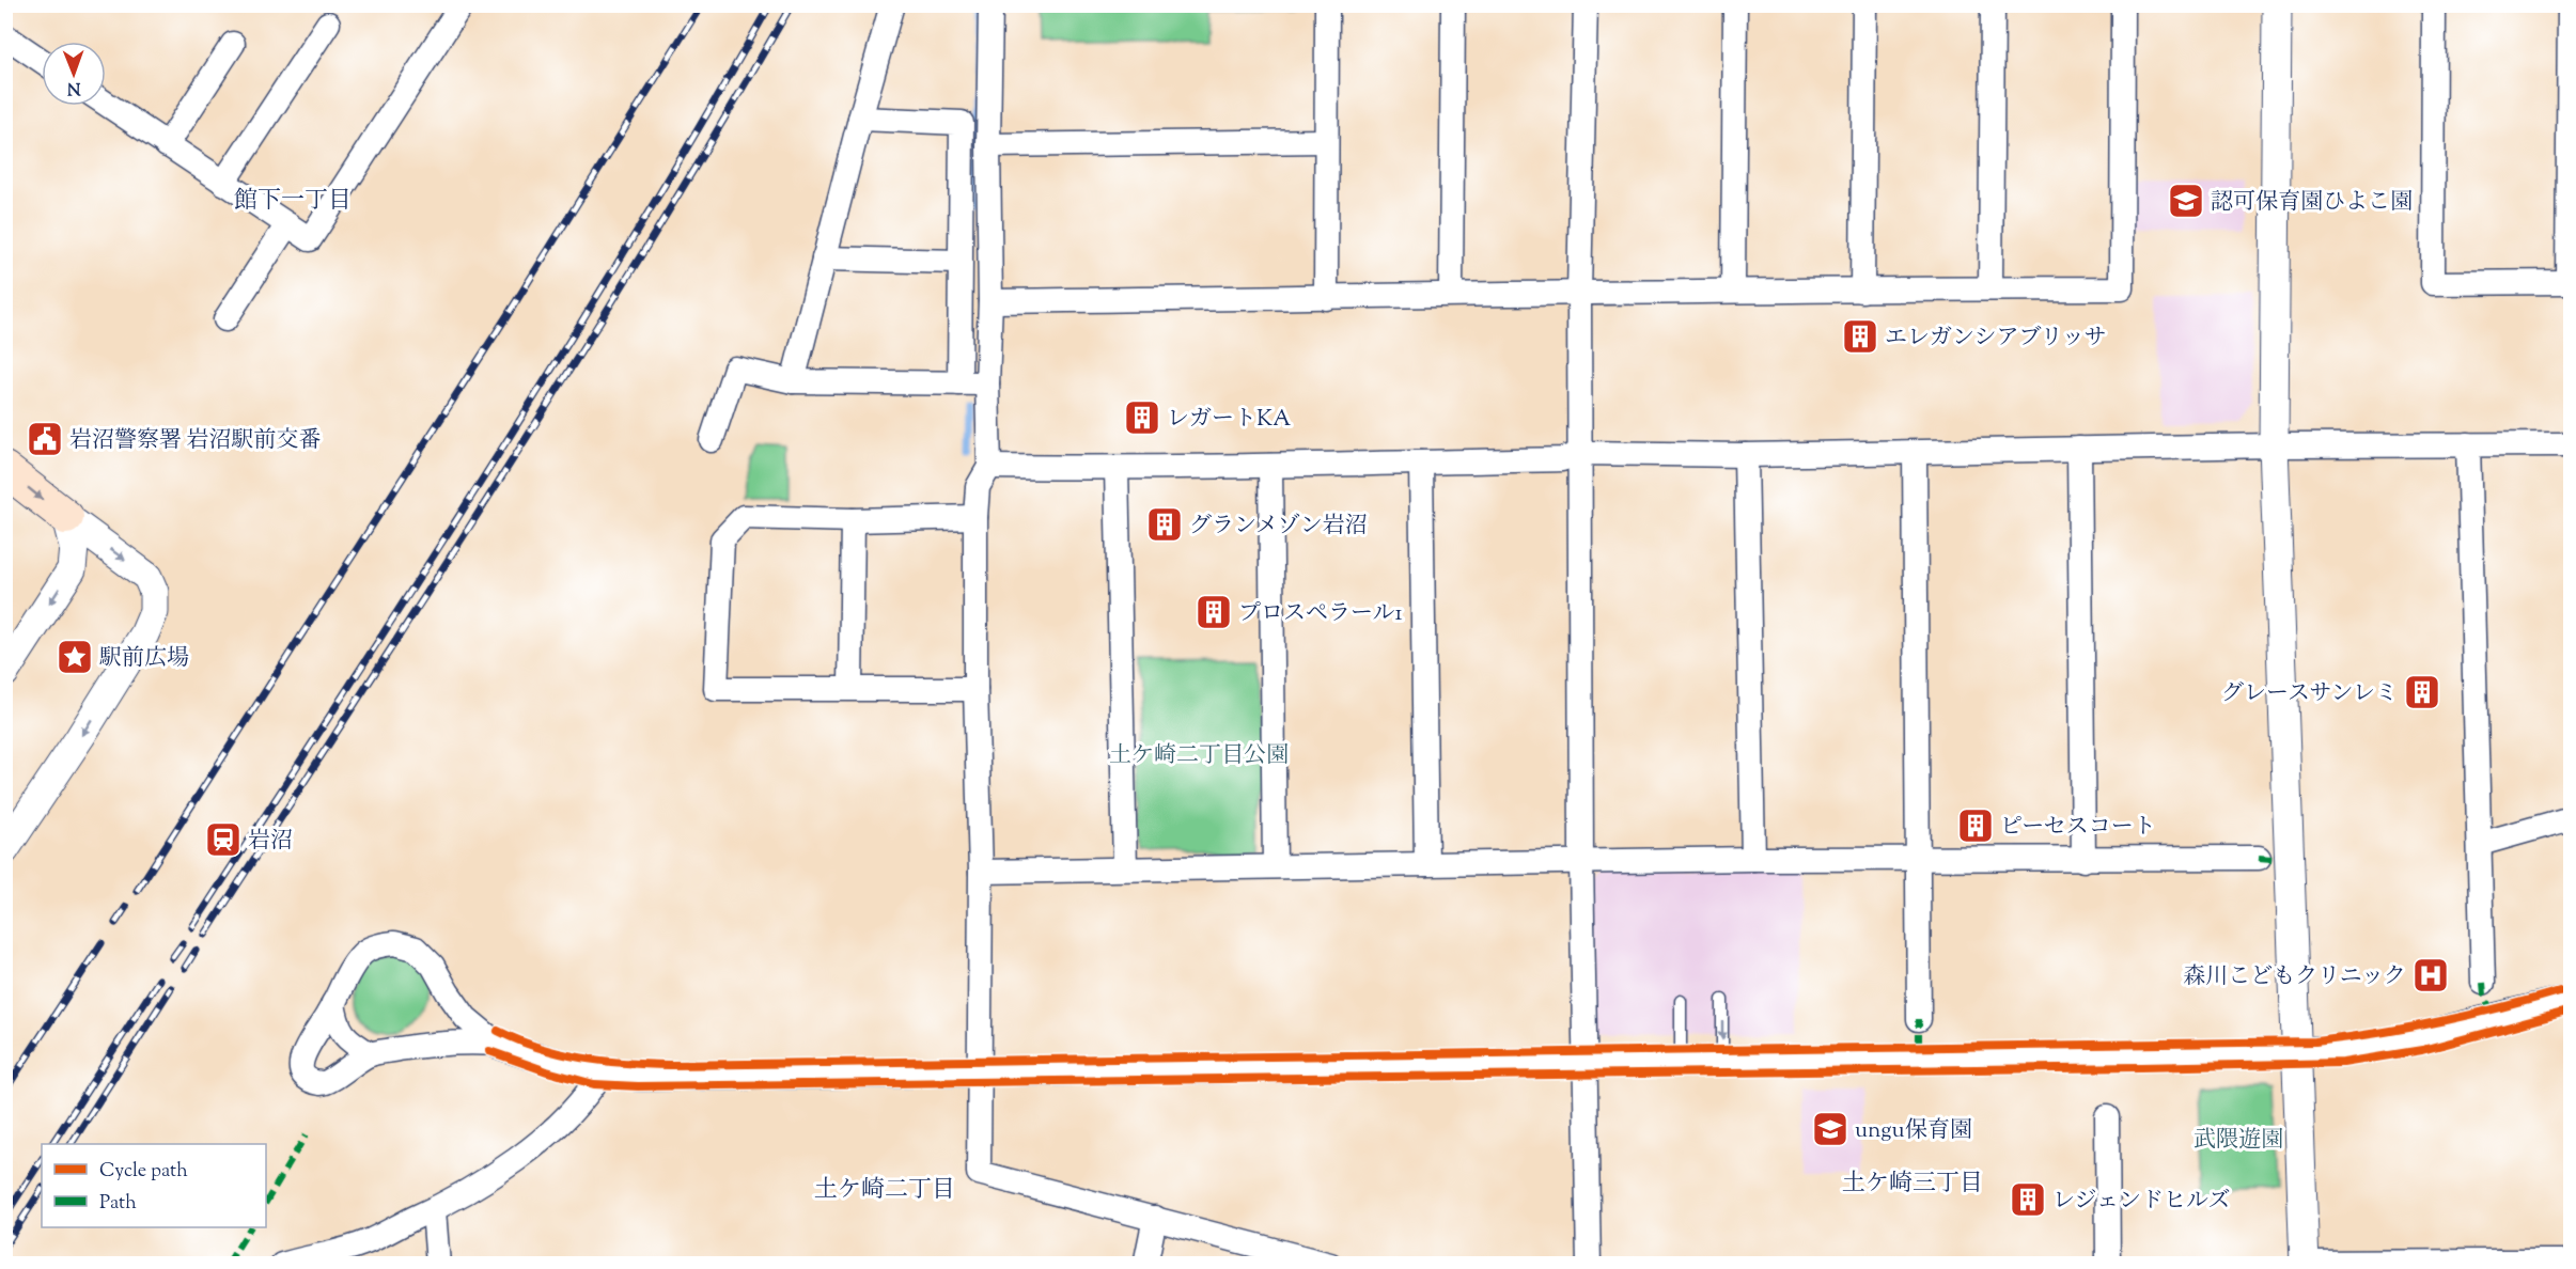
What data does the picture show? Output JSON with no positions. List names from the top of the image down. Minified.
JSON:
{"districts":["館下一丁目","土ケ崎三丁目","土ケ崎二丁目"],"parks":["土ケ崎二丁目公園","武隈遊園"],"places":{"school or university":["認可保育園ひよこ園","ungu保育園"],"building":["エレガンシアブリッサ","レガートKA","グランメゾン岩沼","プロスペラール1","グレースサンレミ","ピーセスコート","レジェンドヒルズ"],"public building":["岩沼警察署 岩沼駅前交番"],"place":["駅前広場"],"station":["岩沼"],"hospital":["森川こどもクリニック"]},"legend":["Cycle path","Path"],"north":"bottom"}
